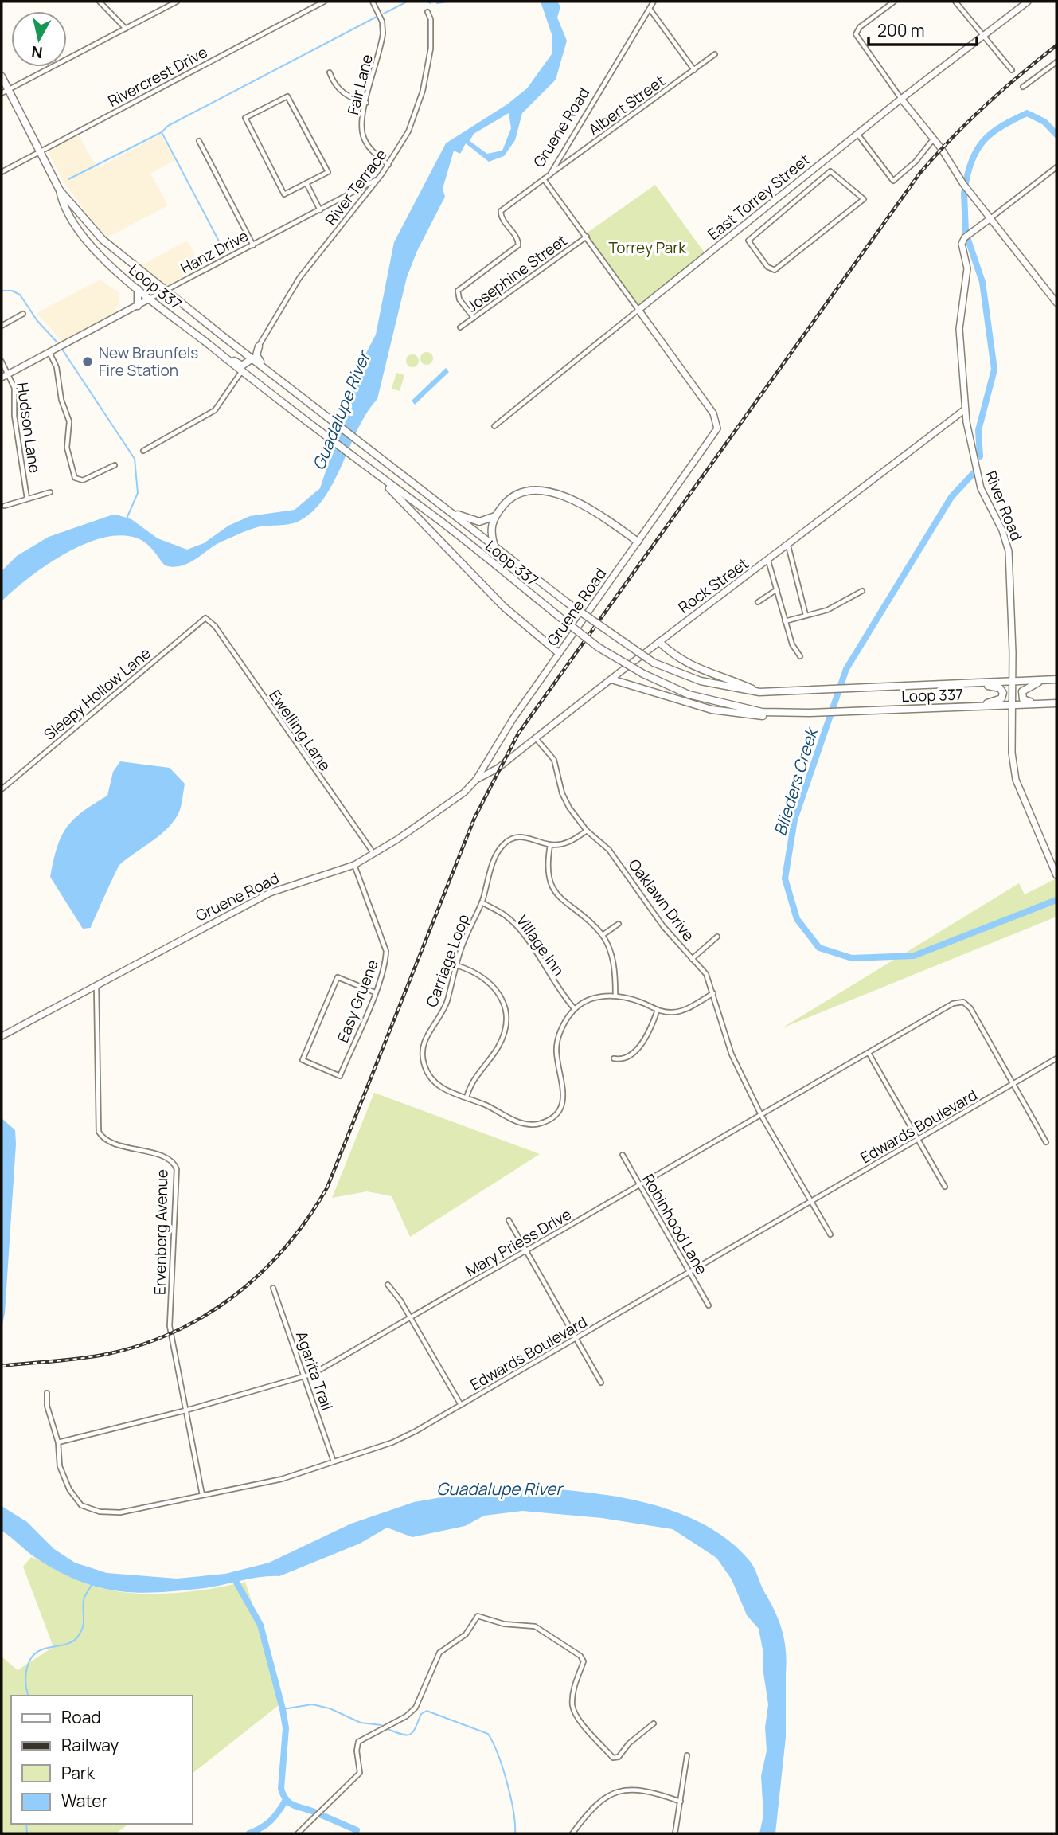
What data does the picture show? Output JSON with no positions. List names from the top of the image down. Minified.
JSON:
{"streets":{"main road":["Loop 337"],"street":["Rivercrest Drive","Fair Lane","Albert Street","Gruene Road","River Terrace","East Torrey Street","Hanz Drive","Josephine Street","Hudson Lane","River Road","Rock Street","Sleepy Hollow Lane","Ewelling Lane","Oaklawn Drive","Village Inn","Carriage Loop","Easy Gruene","Edwards Boulevard","Robinhood Lane","Ervenberg Avenue","Mary Priess Drive","Agarita Trail"]},"crossings":[["Rivercrest Drive","Loop 337"],["Fair Lane","River Terrace"],["Albert Street","Gruene Road"],["Gruene Road","East Torrey Street"],["Gruene Road","Josephine Street"],["Gruene Road","Rock Street"],["Gruene Road","Ewelling Lane"],["Gruene Road","Easy Gruene"],["Gruene Road","Ervenberg Avenue"],["River Terrace","Hanz Drive"],["River Terrace","Loop 337"],["Hanz Drive","Loop 337"],["Hanz Drive","Hudson Lane"],["Loop 337","River Road"],["River Road","Rock Street"],["Rock Street","Oaklawn Drive"],["Sleepy Hollow Lane","Ewelling Lane"],["Oaklawn Drive","Edwards Boulevard"],["Oaklawn Drive","Mary Priess Drive"],["Village Inn","Carriage Loop"],["Edwards Boulevard","Robinhood Lane"],["Edwards Boulevard","Ervenberg Avenue"],["Edwards Boulevard","Mary Priess Drive"],["Edwards Boulevard","Agarita Trail"],["Robinhood Lane","Mary Priess Drive"],["Ervenberg Avenue","Mary Priess Drive"],["Mary Priess Drive","Agarita Trail"]],"water":["Guadalupe River","Blieders Creek"],"parks":["Torrey Park"],"places":["New Braunfels Fire Station"],"legend":["Road","Railway","Park","Water"],"scale_bar":"200 m","north":"bottom"}
